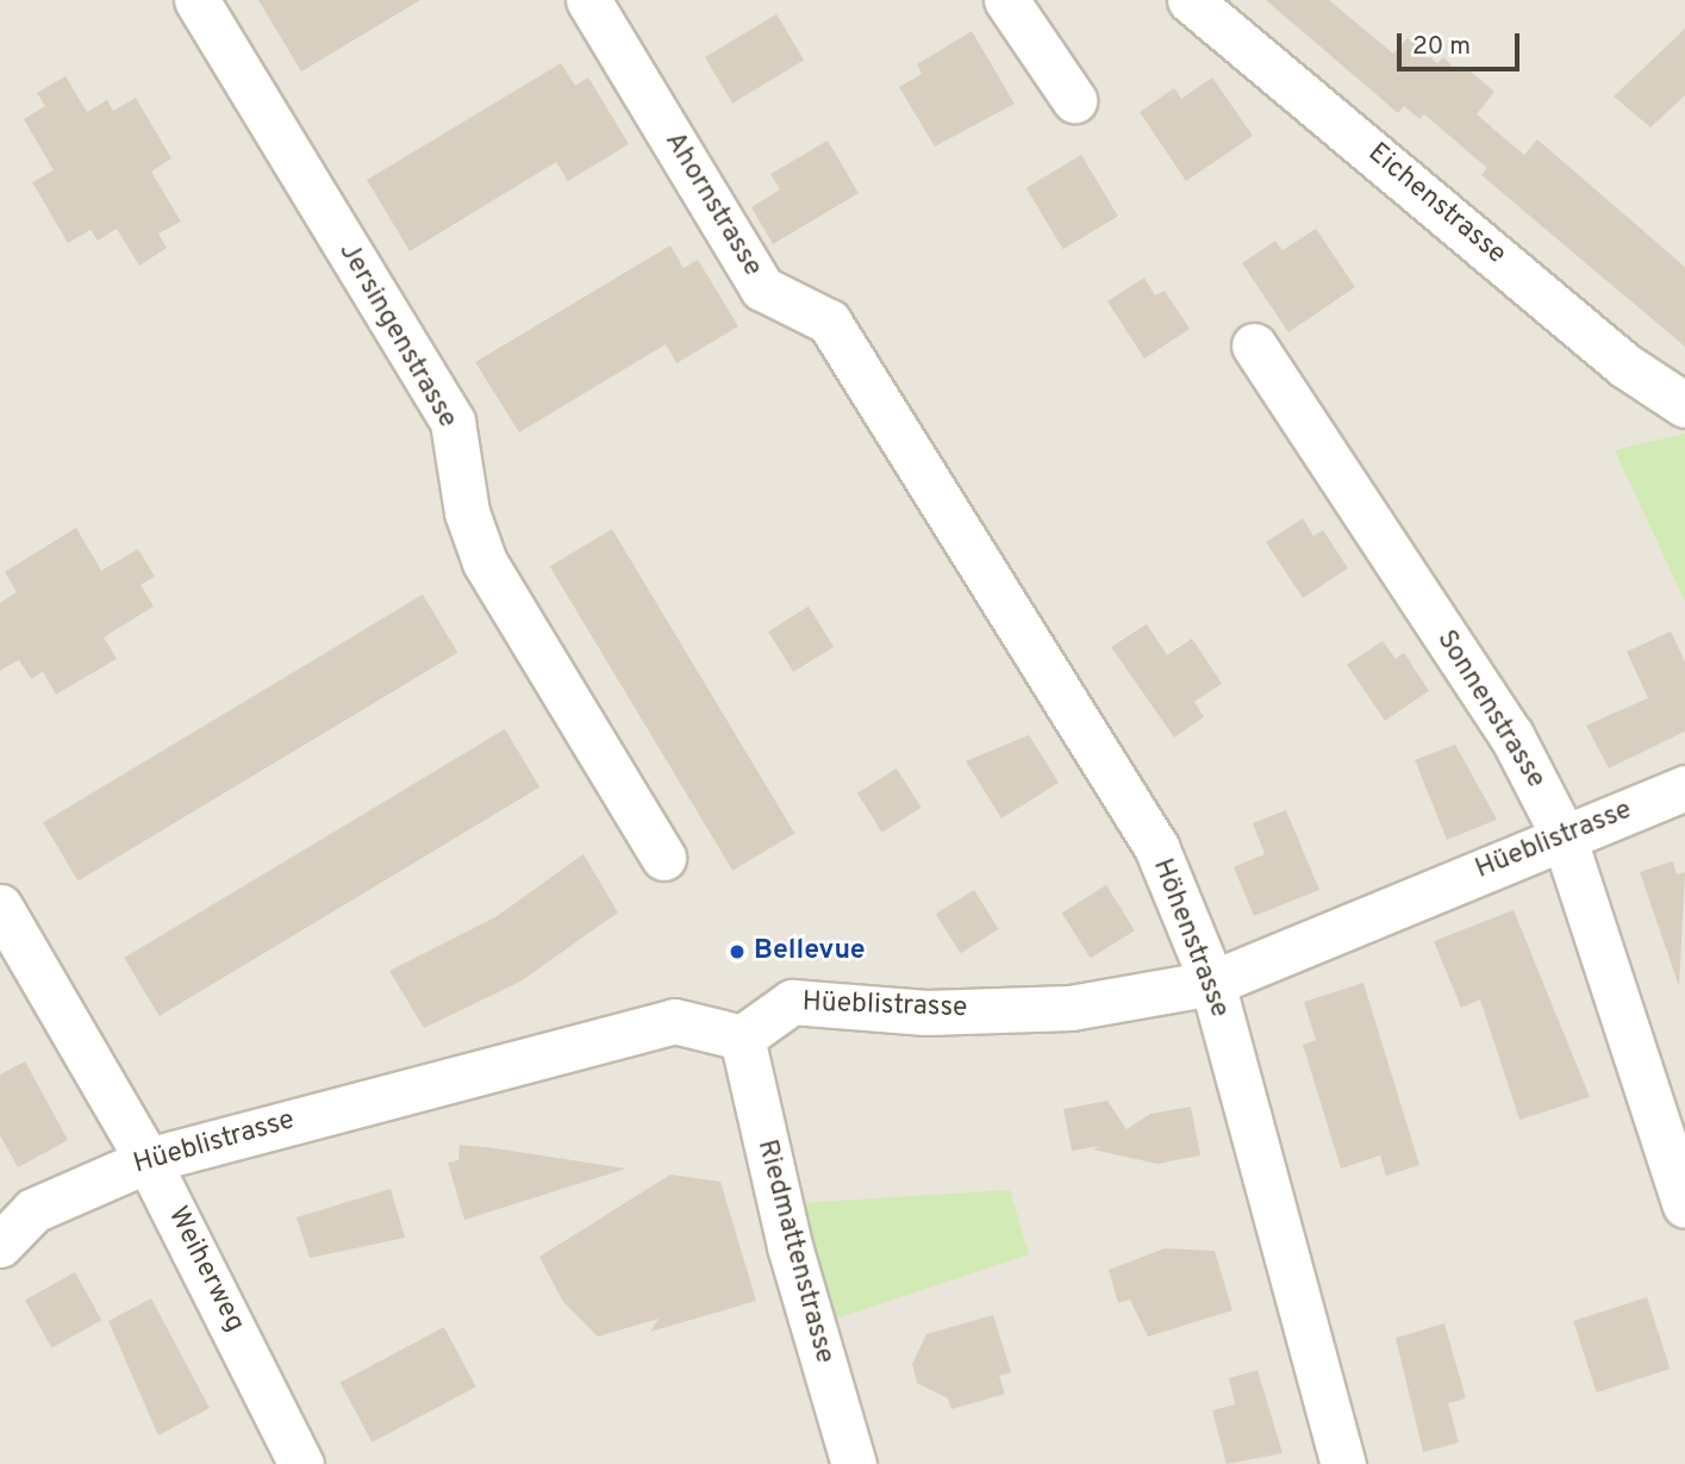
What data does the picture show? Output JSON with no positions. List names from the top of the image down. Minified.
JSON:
{"streets":{"street":["Ahornstrasse","Eichenstrasse","Jersingenstrasse","Sonnenstrasse","Hüeblistrasse","Höhenstrasse","Riedmattenstrasse","Weiherweg"]},"crossings":[["Ahornstrasse","Höhenstrasse"],["Sonnenstrasse","Hüeblistrasse"],["Hüeblistrasse","Höhenstrasse"],["Hüeblistrasse","Riedmattenstrasse"],["Hüeblistrasse","Weiherweg"]],"places":["Bellevue"],"scale_bar":"20 m"}
